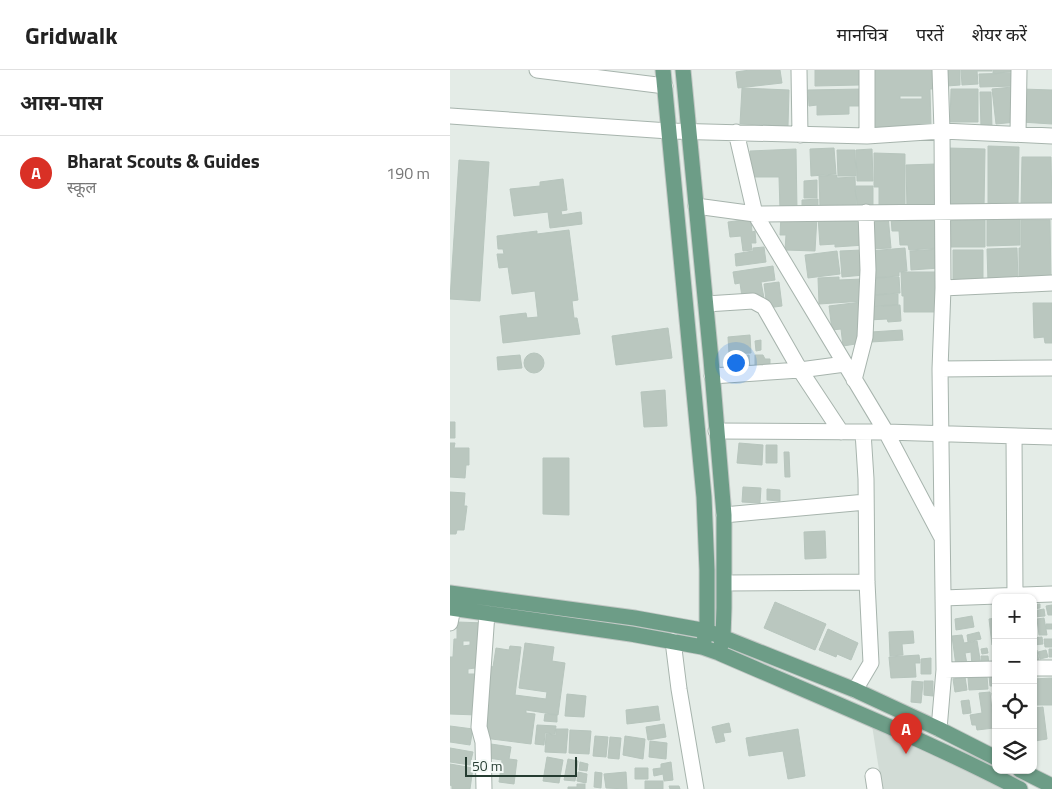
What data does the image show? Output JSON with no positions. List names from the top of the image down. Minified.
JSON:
{"scale_bar":"50 m","page":{"header":"Gridwalk","nav":["मानचित्र","परतें","शेयर करें"],"heading":"आस-पास","list":[{"mark":"A","name":"Bharat Scouts & Guides","note":"स्कूल","value":"190 m"}],"map_buttons":["+","−"],"pins":"A","scale":"50 m"}}
